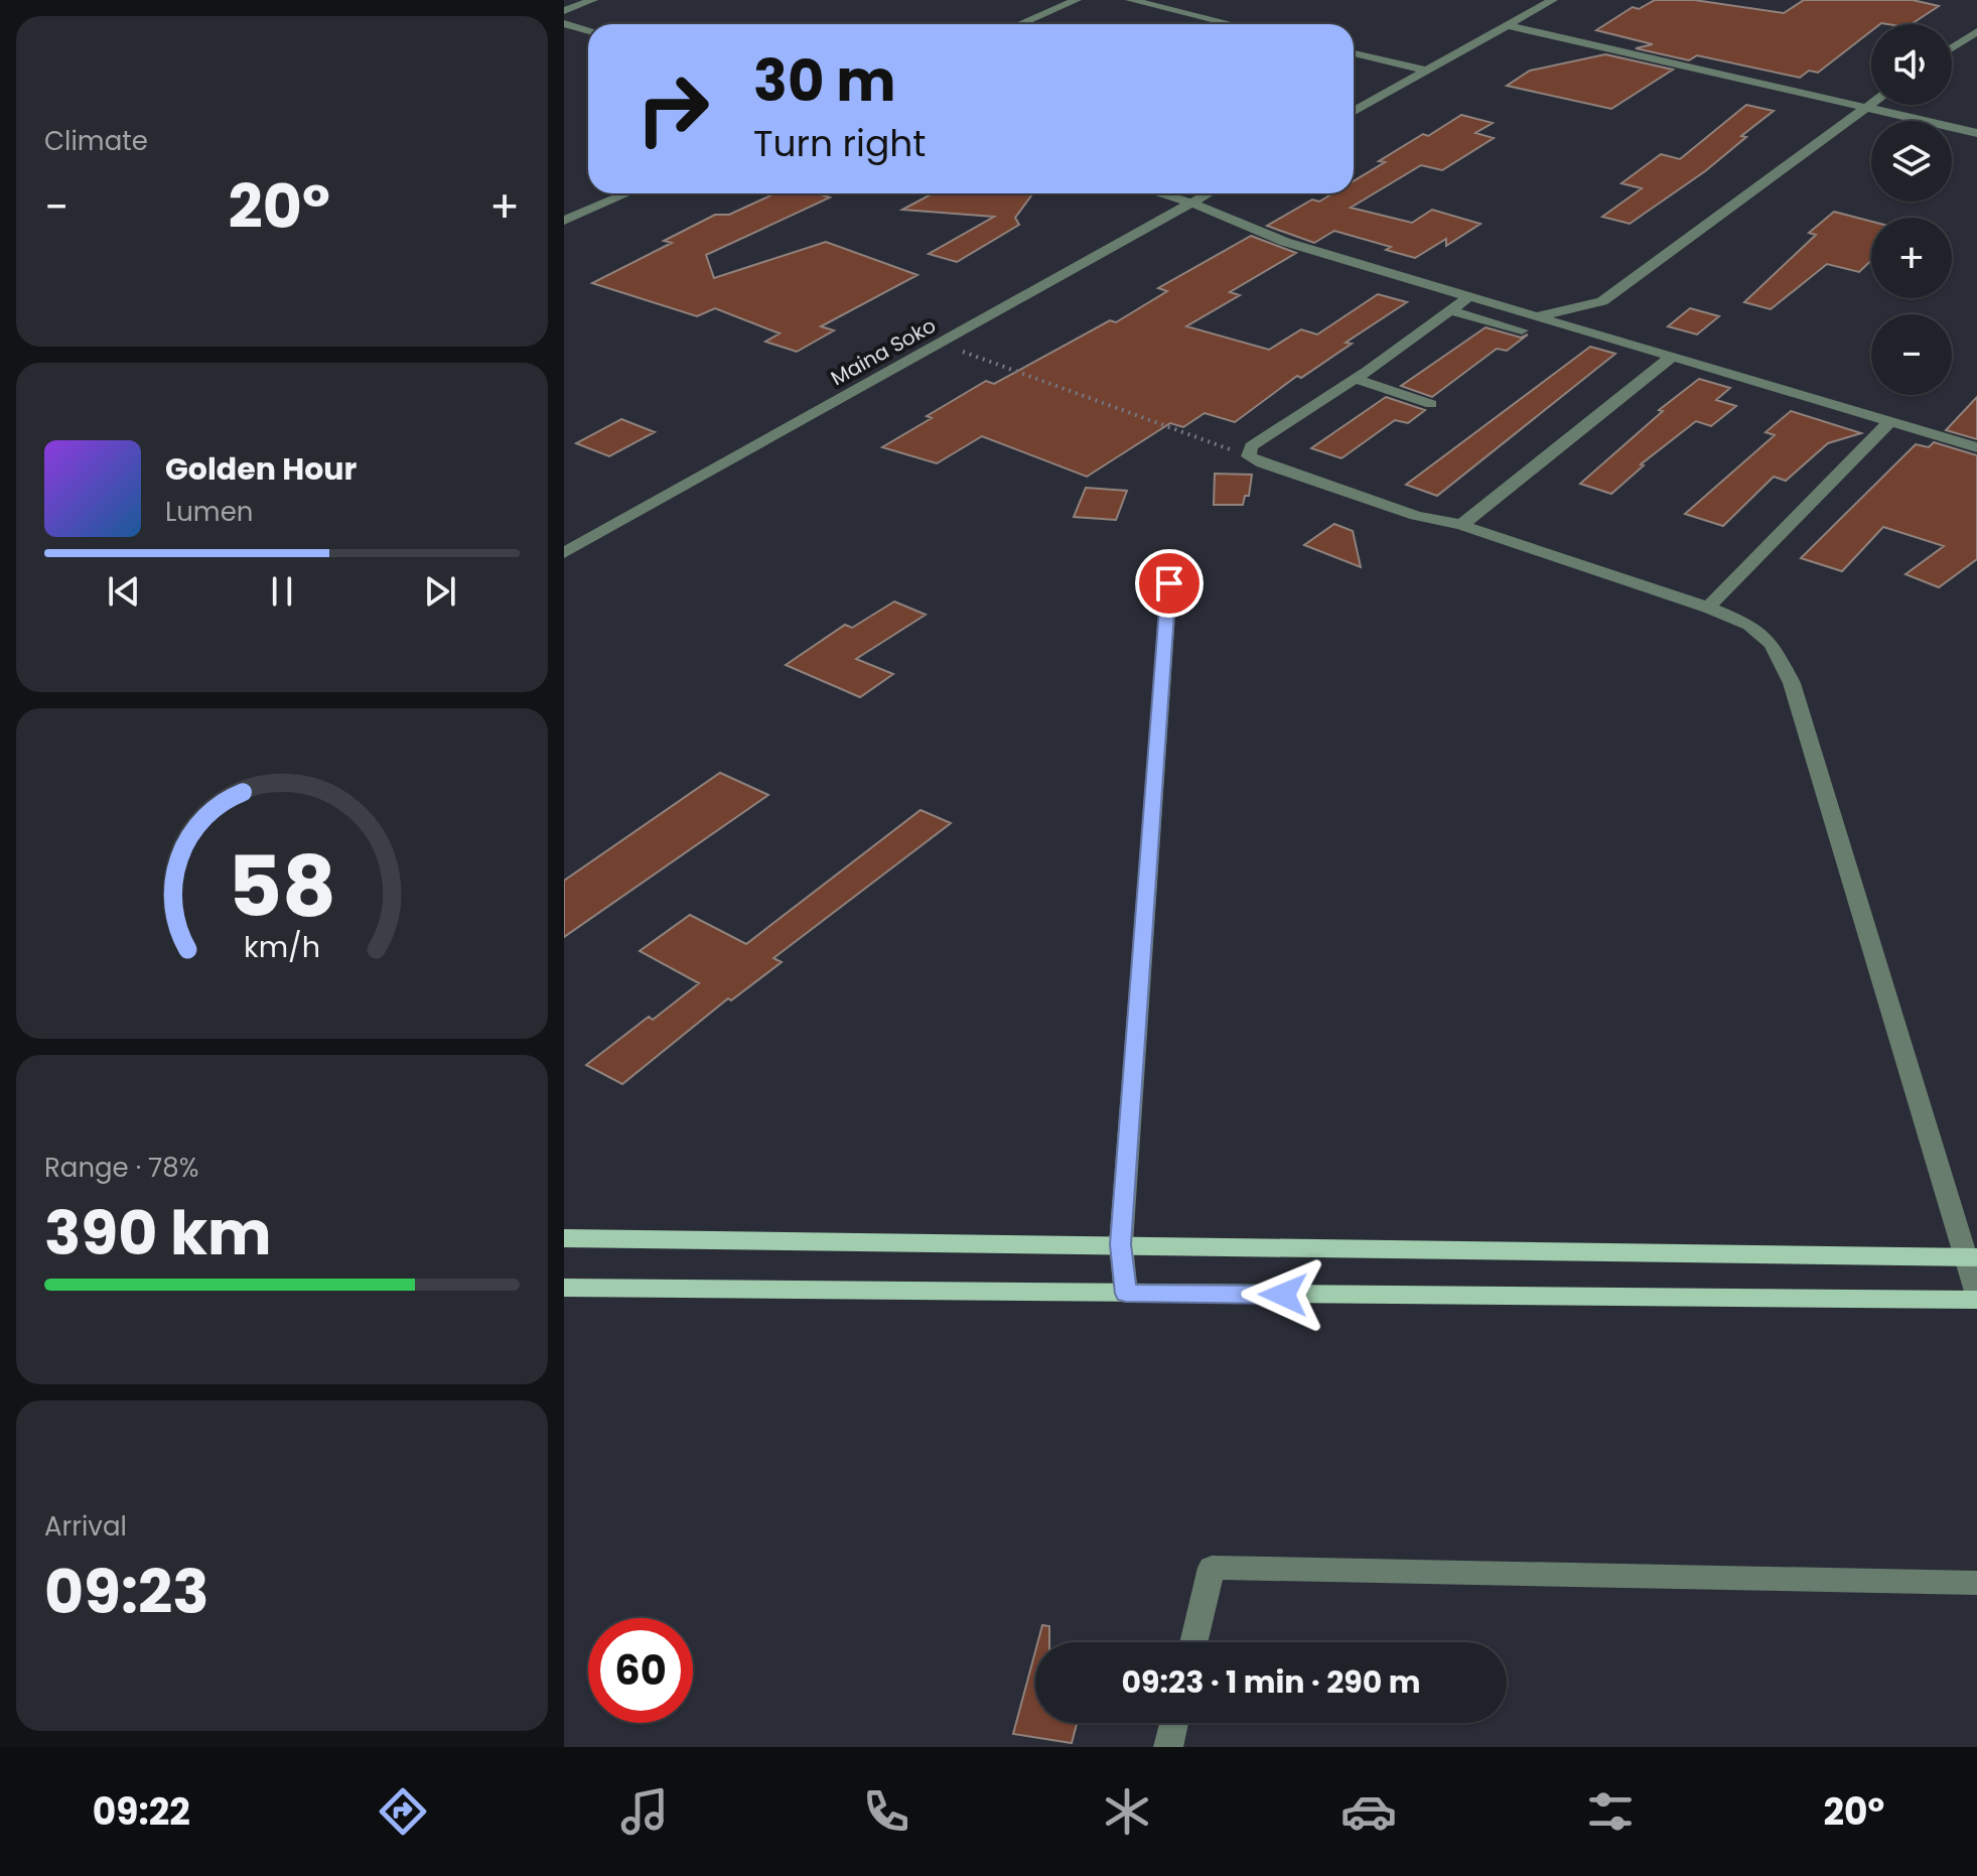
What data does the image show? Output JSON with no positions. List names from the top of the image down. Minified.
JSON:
{"streets":{"street":["Maina Soko"]},"page":{"tile":["Climate",["Range · 78%","390 km"],["Arrival","09:23"]],"map_buttons":["+","−"],"turn":["30 m","Turn right"],"heat":["−","20°","+"],"song":["Golden Hour","Lumen"],"limit":"60","trip":"09:23 · 1 min · 290 m","tabs":["09:22","20°"],"gauge":["58","km/h"]}}
